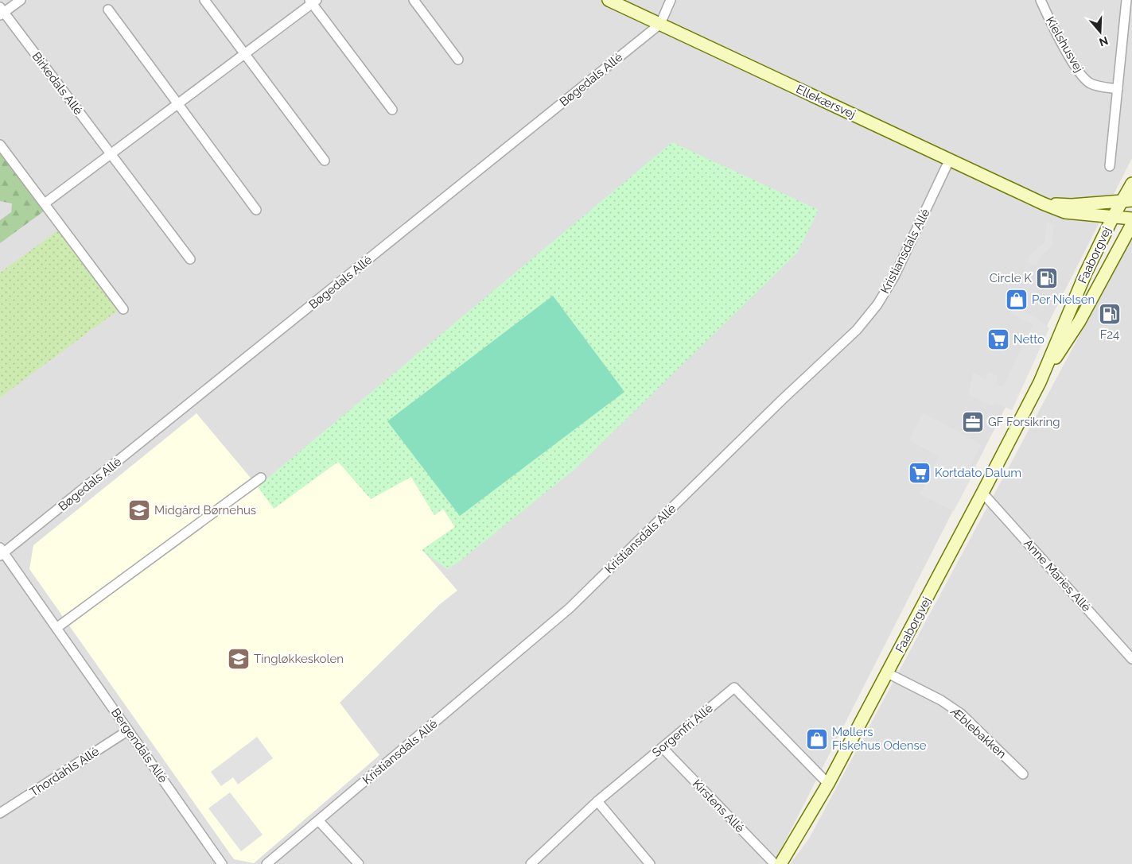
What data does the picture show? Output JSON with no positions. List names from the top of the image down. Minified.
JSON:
{"streets":{"main road":["Ellekærsvej","Faaborgvej"],"street":["Kielshusvej","Bøgedals Allé","Birkedals Allé","Kristiansdals Allé","Anne Maries Allé","Sorgenfri Allé","Æblebakken","Bergendals Allé","Thordahls Allé","Kirstens Allé"]},"crossings":[["Bøgedals Allé","Ellekærsvej"],["Bøgedals Allé","Bergendals Allé"],["Ellekærsvej","Kristiansdals Allé"],["Ellekærsvej","Faaborgvej"],["Faaborgvej","Anne Maries Allé"],["Faaborgvej","Sorgenfri Allé"],["Faaborgvej","Æblebakken"],["Sorgenfri Allé","Kirstens Allé"],["Bergendals Allé","Thordahls Allé"]],"places":{"fuel station":["Circle K","F24"],"shop":["Per Nielsen","Møllers Fiskehus Odense"],"supermarket":["Netto","Kortdato Dalum"],"office":["GF Forsikring"],"school or university":["Midgård Børnehus","Tingløkkeskolen"]},"north":"bottom"}
